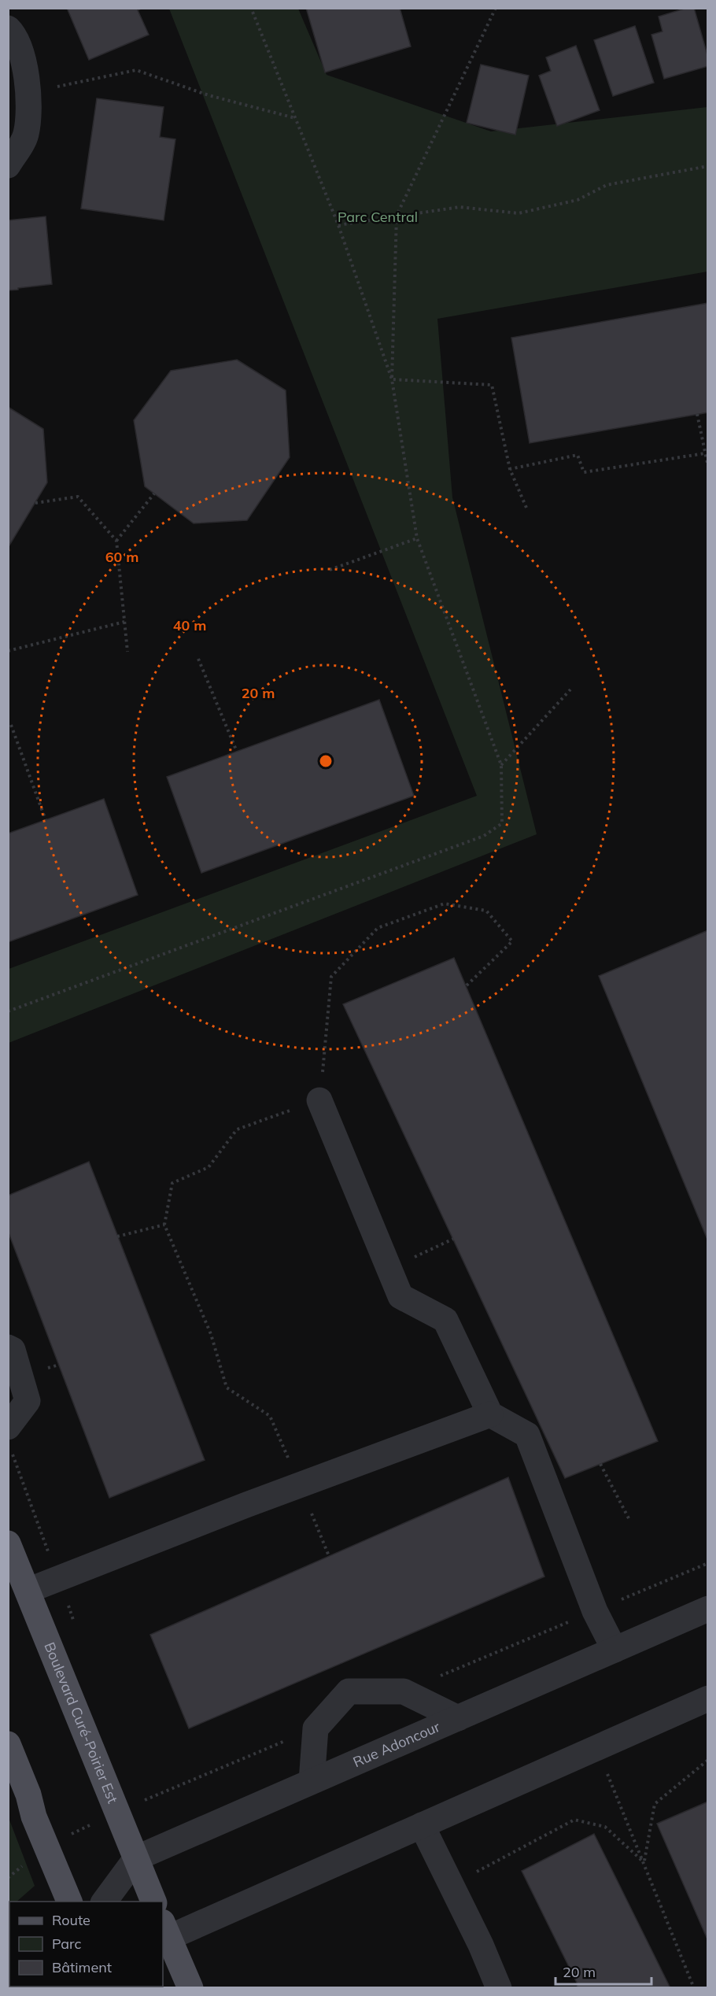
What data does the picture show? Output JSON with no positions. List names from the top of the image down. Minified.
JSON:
{"streets":{"main road":["Boulevard Curé-Poirier Est"],"street":["Rue Adoncour"]},"crossings":[["Boulevard Curé-Poirier Est","Rue Adoncour"]],"parks":["Parc Central"],"legend":["Route","Parc","Bâtiment"],"scale_bar":"20 m","rings":["60 m","40 m","20 m"]}
